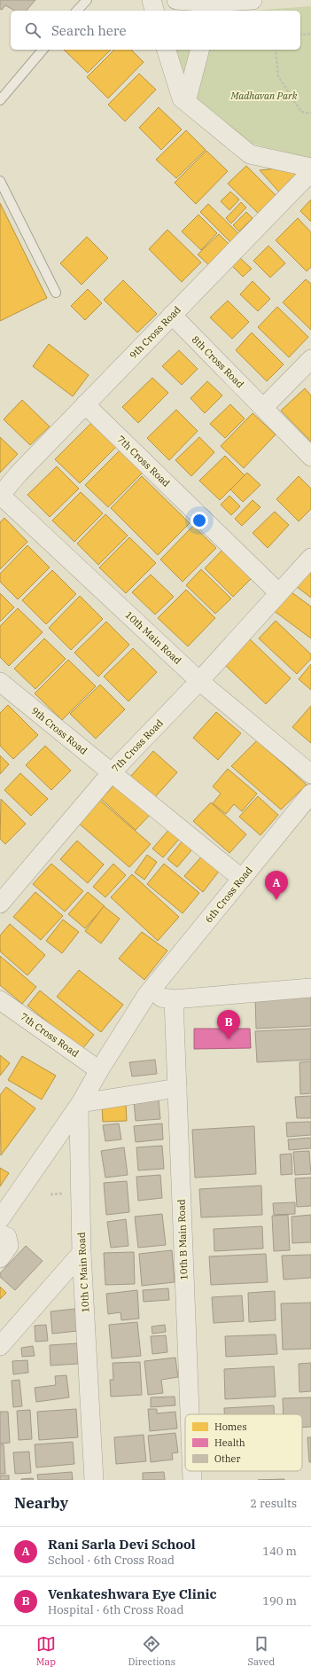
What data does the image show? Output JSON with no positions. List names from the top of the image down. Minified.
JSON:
{"streets":{"street":["9th Cross Road","8th Cross Road","7th Cross Road","10th Main Road","6th Cross Road","10th B Main Road","10th C Main Road"]},"crossings":[["9th Cross Road","8th Cross Road"],["9th Cross Road","7th Cross Road"],["9th Cross Road","10th Main Road"],["9th Cross Road","6th Cross Road"],["7th Cross Road","10th Main Road"],["7th Cross Road","6th Cross Road"],["7th Cross Road","10th C Main Road"],["6th Cross Road","10th C Main Road"]],"parks":["Madhavan Park"],"legend":["Homes","Health","Other"],"page":{"search":"Search here","pins":["A","B"],"heading":["Nearby","2 results"],"list":[{"mark":"A","name":"Rani Sarla Devi School","note":"School · 6th Cross Road","value":"140 m"},{"mark":"B","name":"Venkateshwara Eye Clinic","note":"Hospital · 6th Cross Road","value":"190 m"}],"nav":["Map","Directions","Saved"]}}
